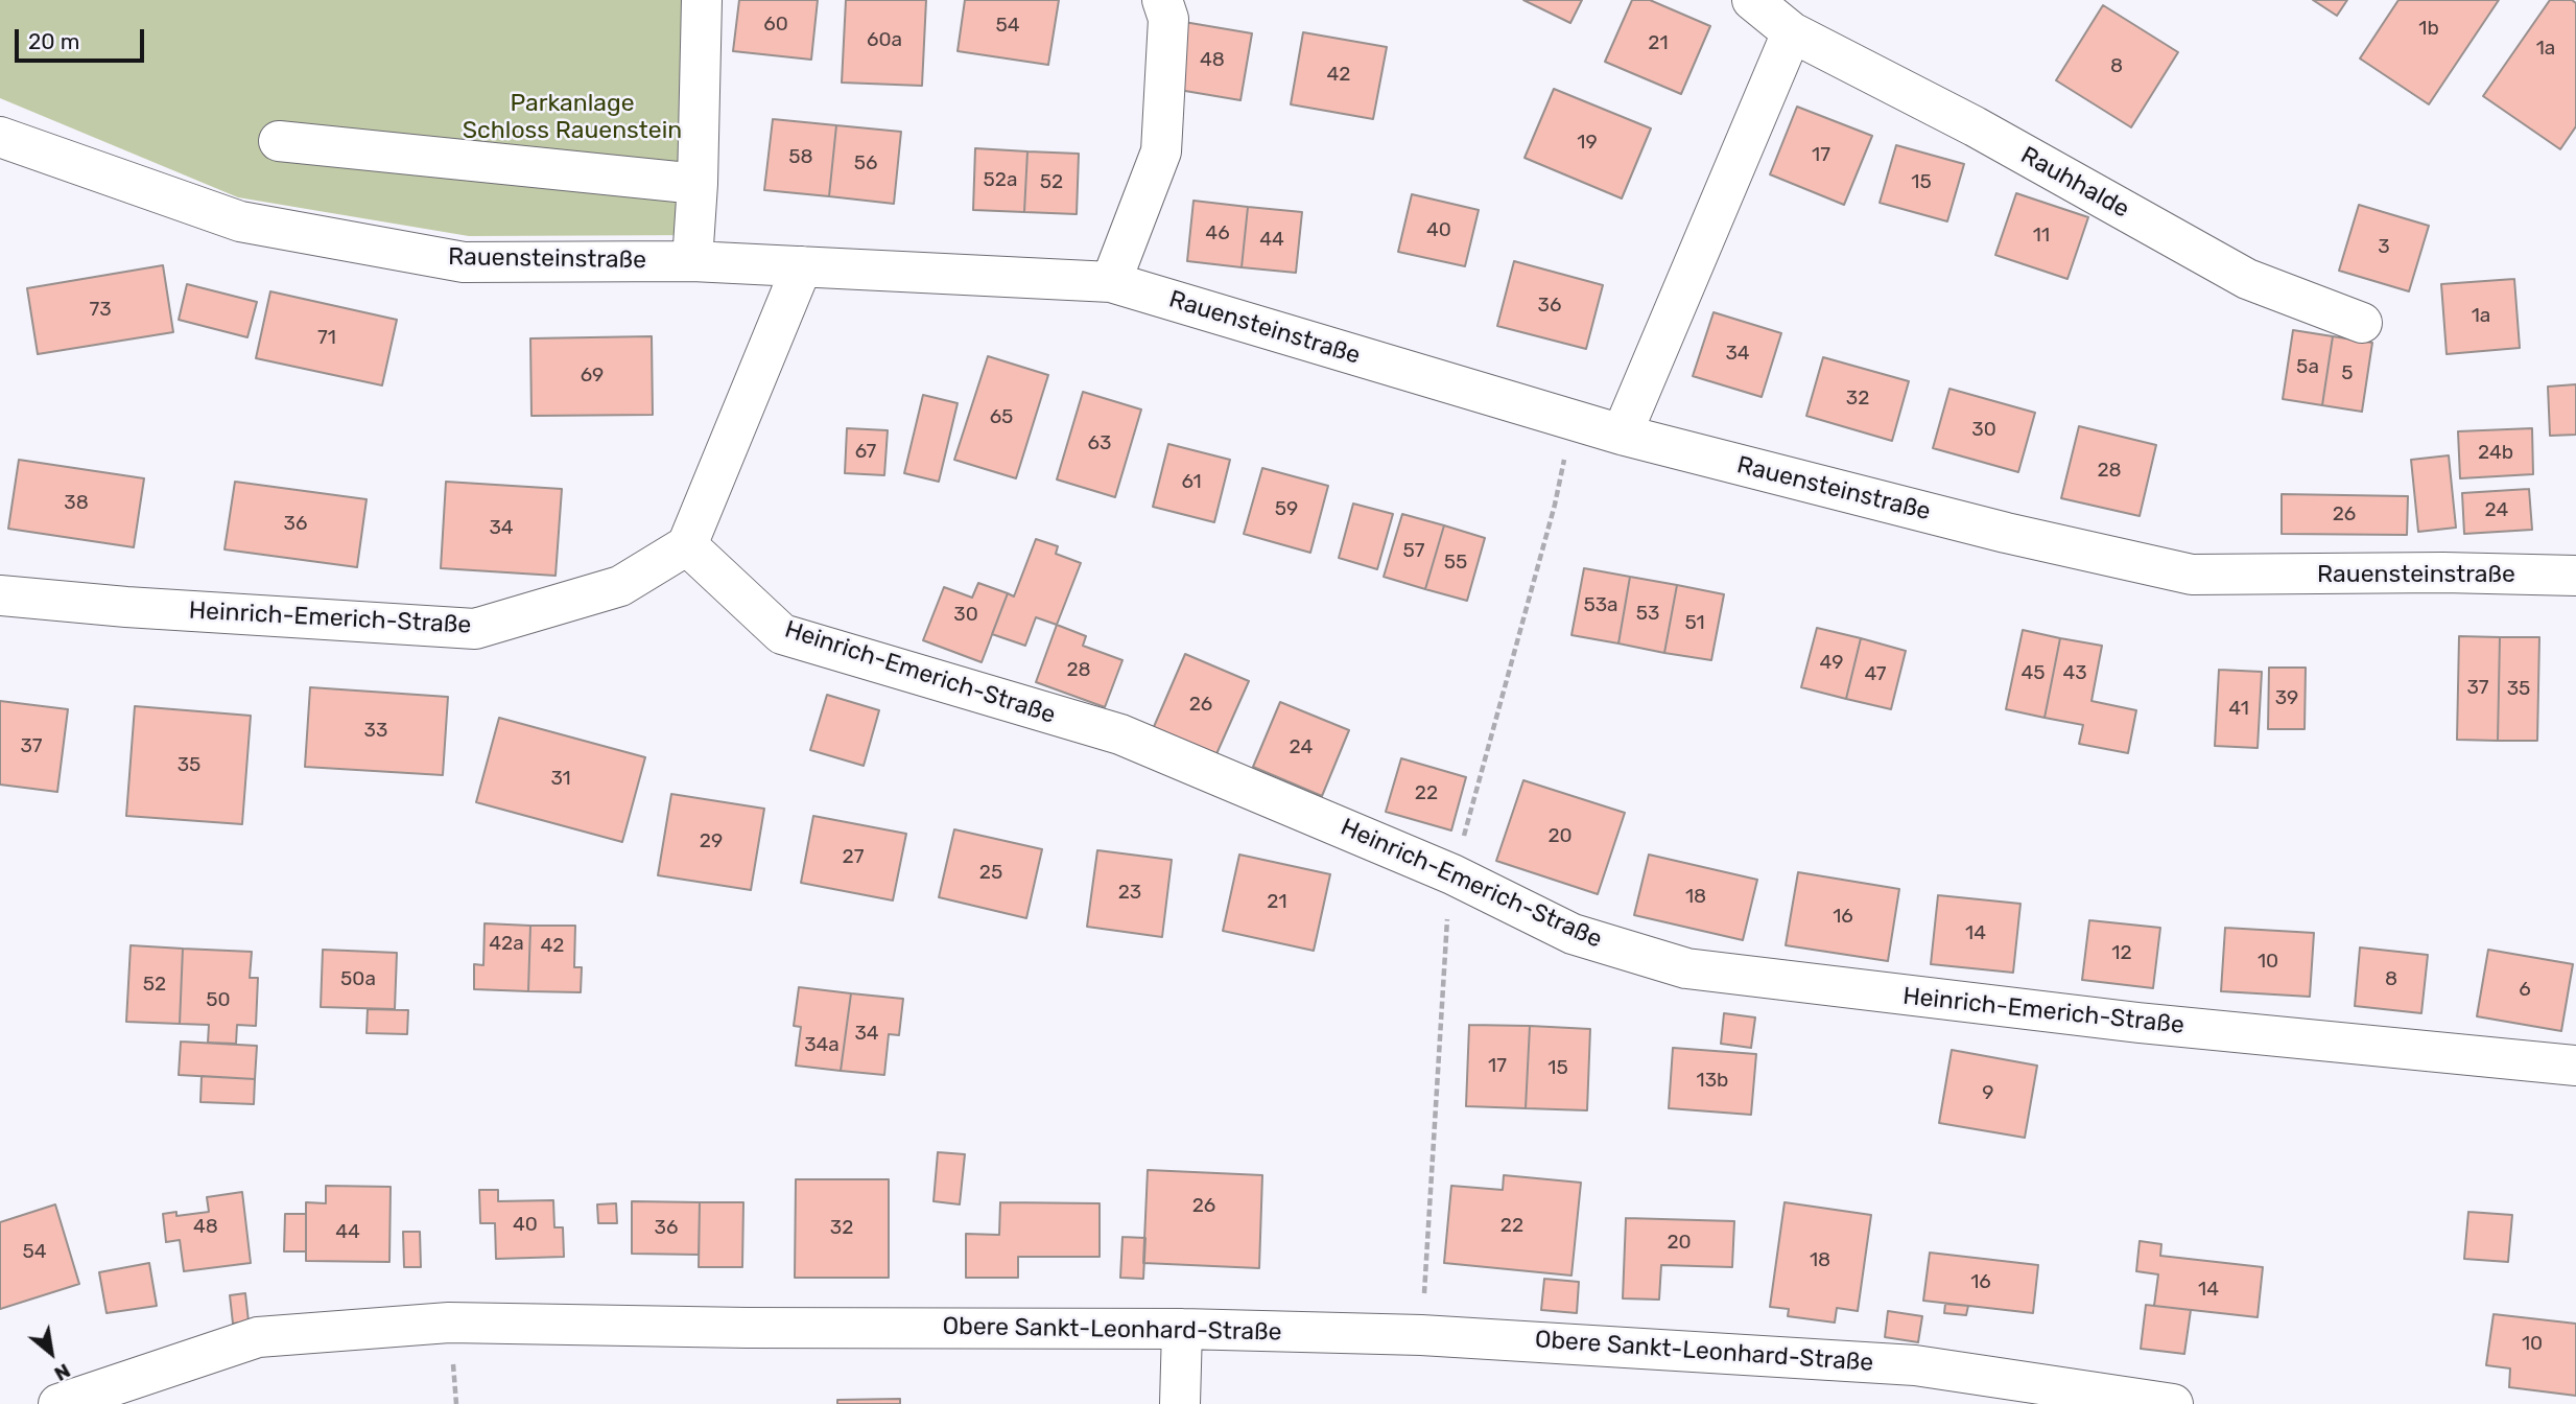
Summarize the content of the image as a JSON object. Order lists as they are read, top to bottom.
{
  "streets": {
    "street": [
      "Rauhhalde",
      "Rauensteinstraße",
      "Heinrich-Emerich-Straße",
      "Obere Sankt-Leonhard-Straße"
    ]
  },
  "parks": ["Parkanlage Schloss Rauenstein"],
  "house_numbers": [
    "60",
    "54",
    "1b",
    "60a",
    "21",
    "1a",
    "48",
    "8",
    "42",
    "19",
    "17",
    "58",
    "56",
    "52a",
    "52",
    "15",
    "40",
    "46",
    "11",
    "44",
    "3",
    "36",
    "73",
    "1a",
    "71",
    "34",
    "5a",
    "5",
    "69",
    "32",
    "65",
    "30",
    "63",
    "67",
    "24b",
    "28",
    "61",
    "38",
    "59",
    "24",
    "26",
    "36",
    "34",
    "57",
    "55",
    "53a",
    "53",
    "30",
    "51",
    "49",
    "28",
    "45",
    "43",
    "47",
    "37",
    "35",
    "39",
    "26",
    "41",
    "33",
    "37",
    "24",
    "35",
    "31",
    "22",
    "20",
    "29",
    "27",
    "25",
    "23",
    "18",
    "21",
    "16",
    "14",
    "42a",
    "42",
    "12",
    "10",
    "50a",
    "8",
    "52",
    "6",
    "50",
    "34",
    "34a",
    "17",
    "15",
    "13b",
    "9",
    "26",
    "40",
    "22",
    "48",
    "36",
    "32",
    "44",
    "20",
    "54",
    "18",
    "16",
    "14",
    "10"
  ],
  "scale_bar": "20 m",
  "north": "bottom right"
}
